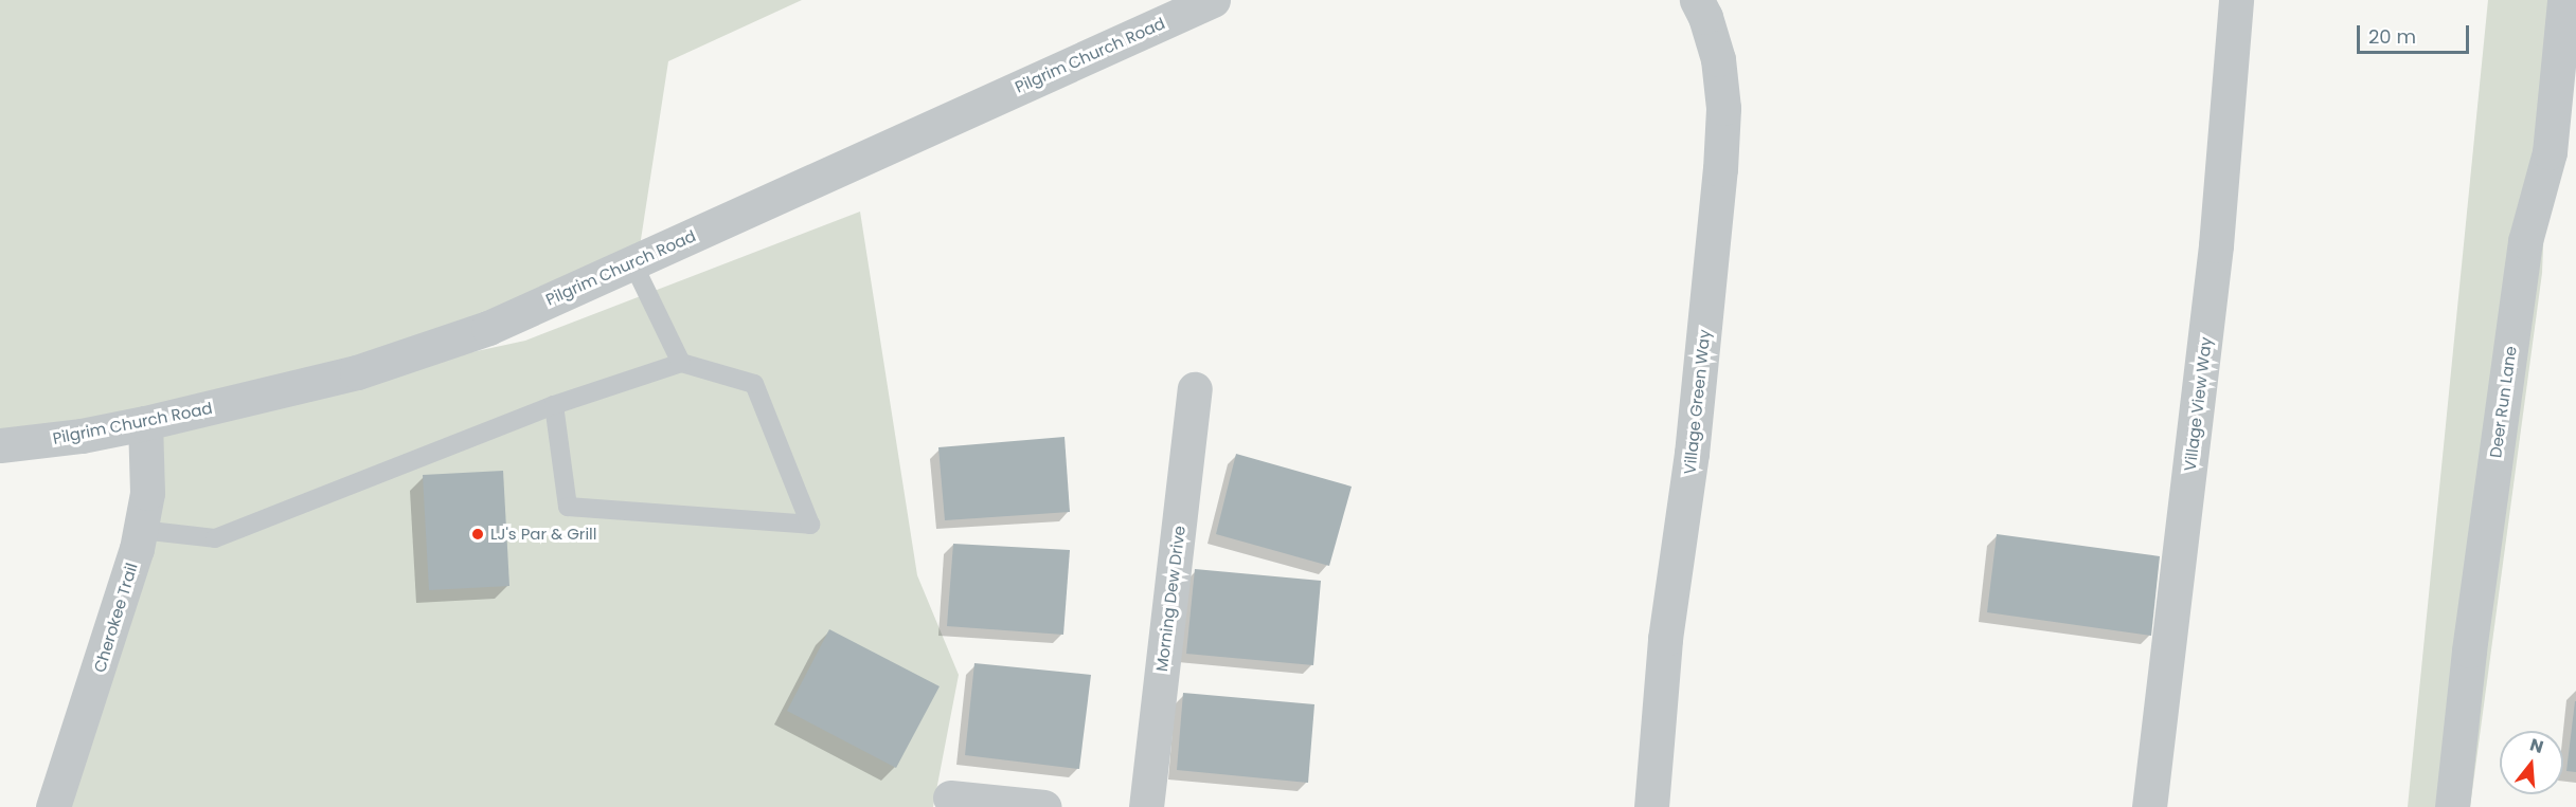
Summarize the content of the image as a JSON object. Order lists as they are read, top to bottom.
{
  "streets": {
    "street": [
      "Pilgrim Church Road",
      "Village Green Way",
      "Deer Run Lane",
      "Village View Way",
      "Morning Dew Drive",
      "Cherokee Trail"
    ]
  },
  "crossings": [
    ["Pilgrim Church Road", "Cherokee Trail"]
  ],
  "places": ["LJ's Par & Grill"],
  "scale_bar": "20 m",
  "north": "top"
}
